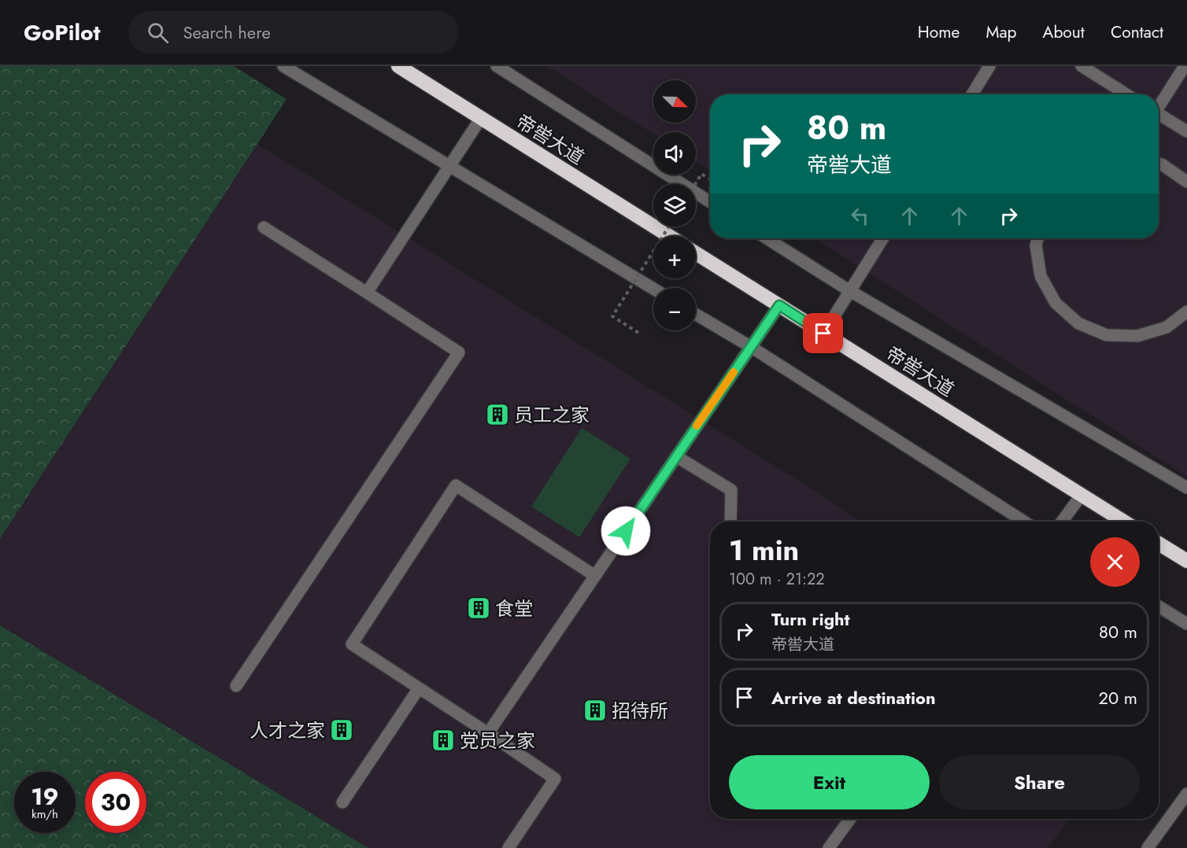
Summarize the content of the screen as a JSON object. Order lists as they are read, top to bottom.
{
  "streets": {
    "highway": ["帝喾大道"]
  },
  "places": {
    "building": [
      "员工之家",
      "食堂",
      "招待所",
      "人才之家",
      "党员之家"
    ]
  },
  "north": "bottom right",
  "page": {
    "header": "GoPilot",
    "search": "Search here",
    "nav": [
      "Home",
      "Map",
      "About",
      "Contact"
    ],
    "map_buttons": ["+", "−"],
    "turn": ["80 m", "帝喾大道"],
    "heading": ["1 min", "100 m · 21:22"],
    "list": [
      {
        "name": "Turn right",
        "note": "帝喾大道",
        "value": "80 m"
      },
      {
        "name": "Arrive at destination",
        "value": "20 m"
      }
    ],
    "buttons": ["Exit", "Share"],
    "speed": "19 km/h",
    "limit": "30"
  }
}
